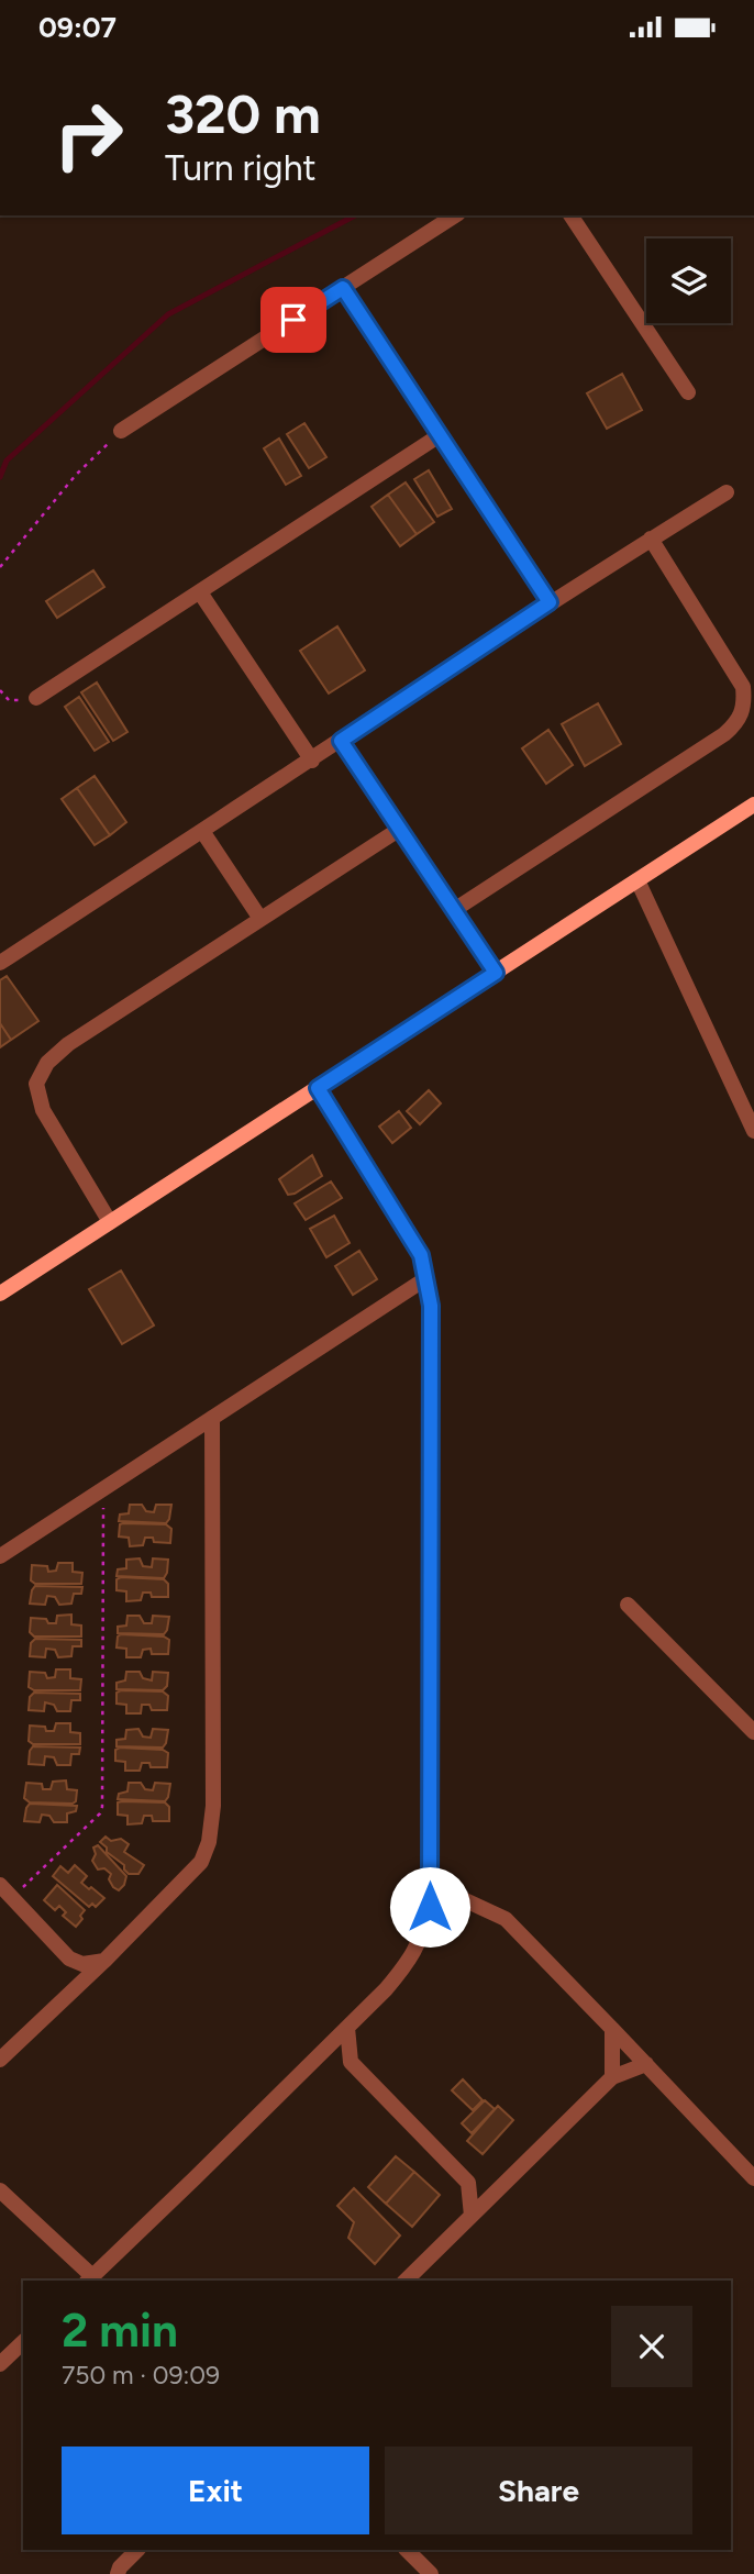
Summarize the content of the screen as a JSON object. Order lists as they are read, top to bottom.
{
  "page": {
    "status": "09:07",
    "turn": ["320 m", "Turn right"],
    "heading": ["2 min", "750 m · 09:09"],
    "buttons": ["Exit", "Share"]
  }
}
